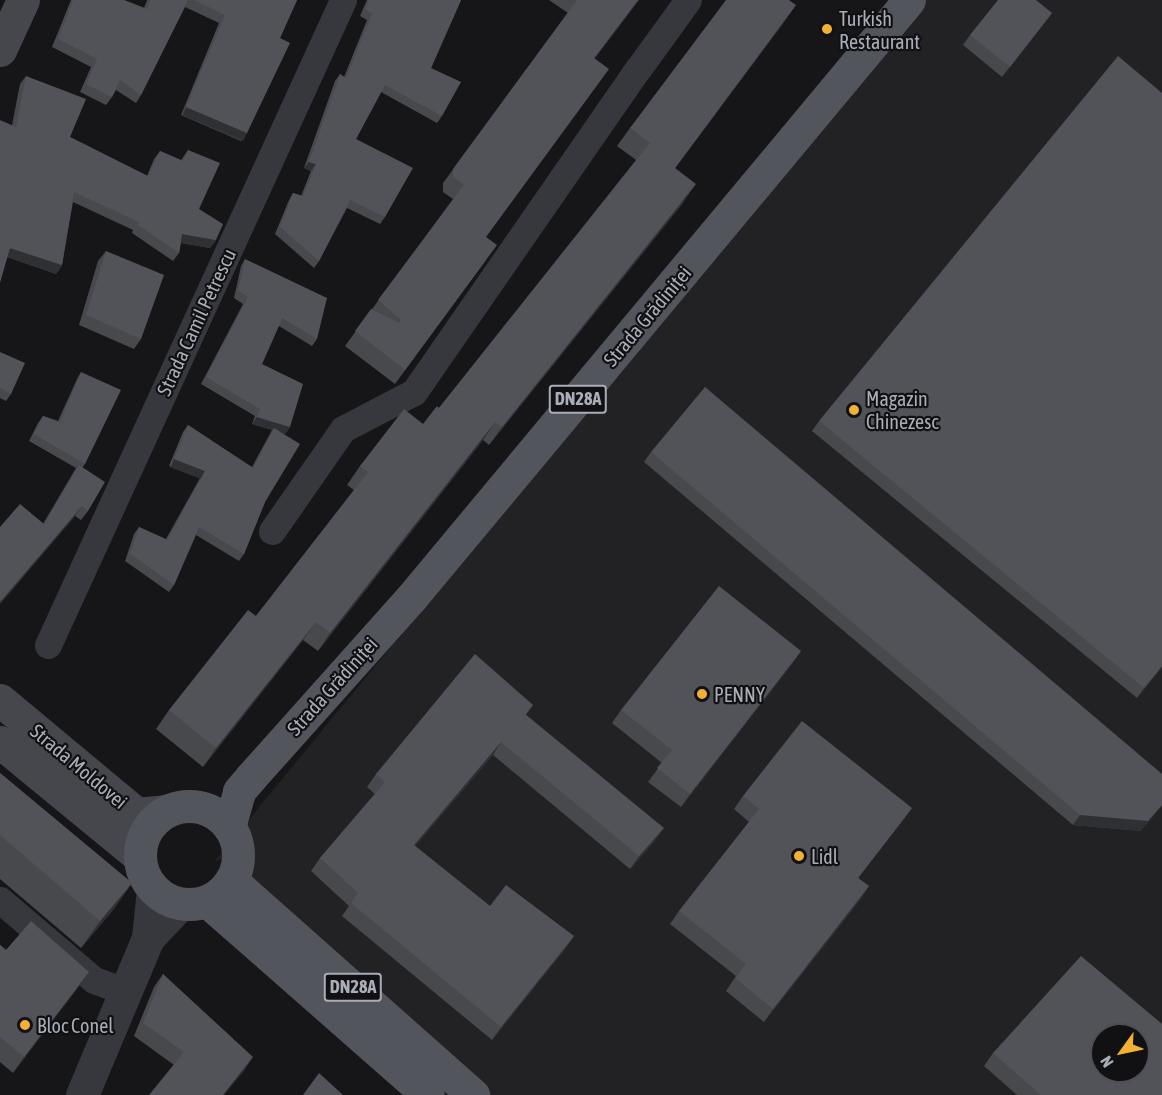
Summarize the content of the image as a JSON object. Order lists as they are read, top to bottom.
{
  "streets": {
    "main road": ["Strada Grădiniței", "DN28A", "Strada Moldovei"],
    "street": ["Strada Camil Petrescu"]
  },
  "crossings": [
    ["Strada Grădiniței", "DN28A"],
    ["Strada Grădiniței", "Strada Moldovei"],
    ["DN28A", "Strada Moldovei"]
  ],
  "places": [
    "Turkish Restaurant",
    "Magazin Chinezesc",
    "PENNY",
    "Lidl",
    "Bloc Conel"
  ],
  "north": "bottom left"
}
